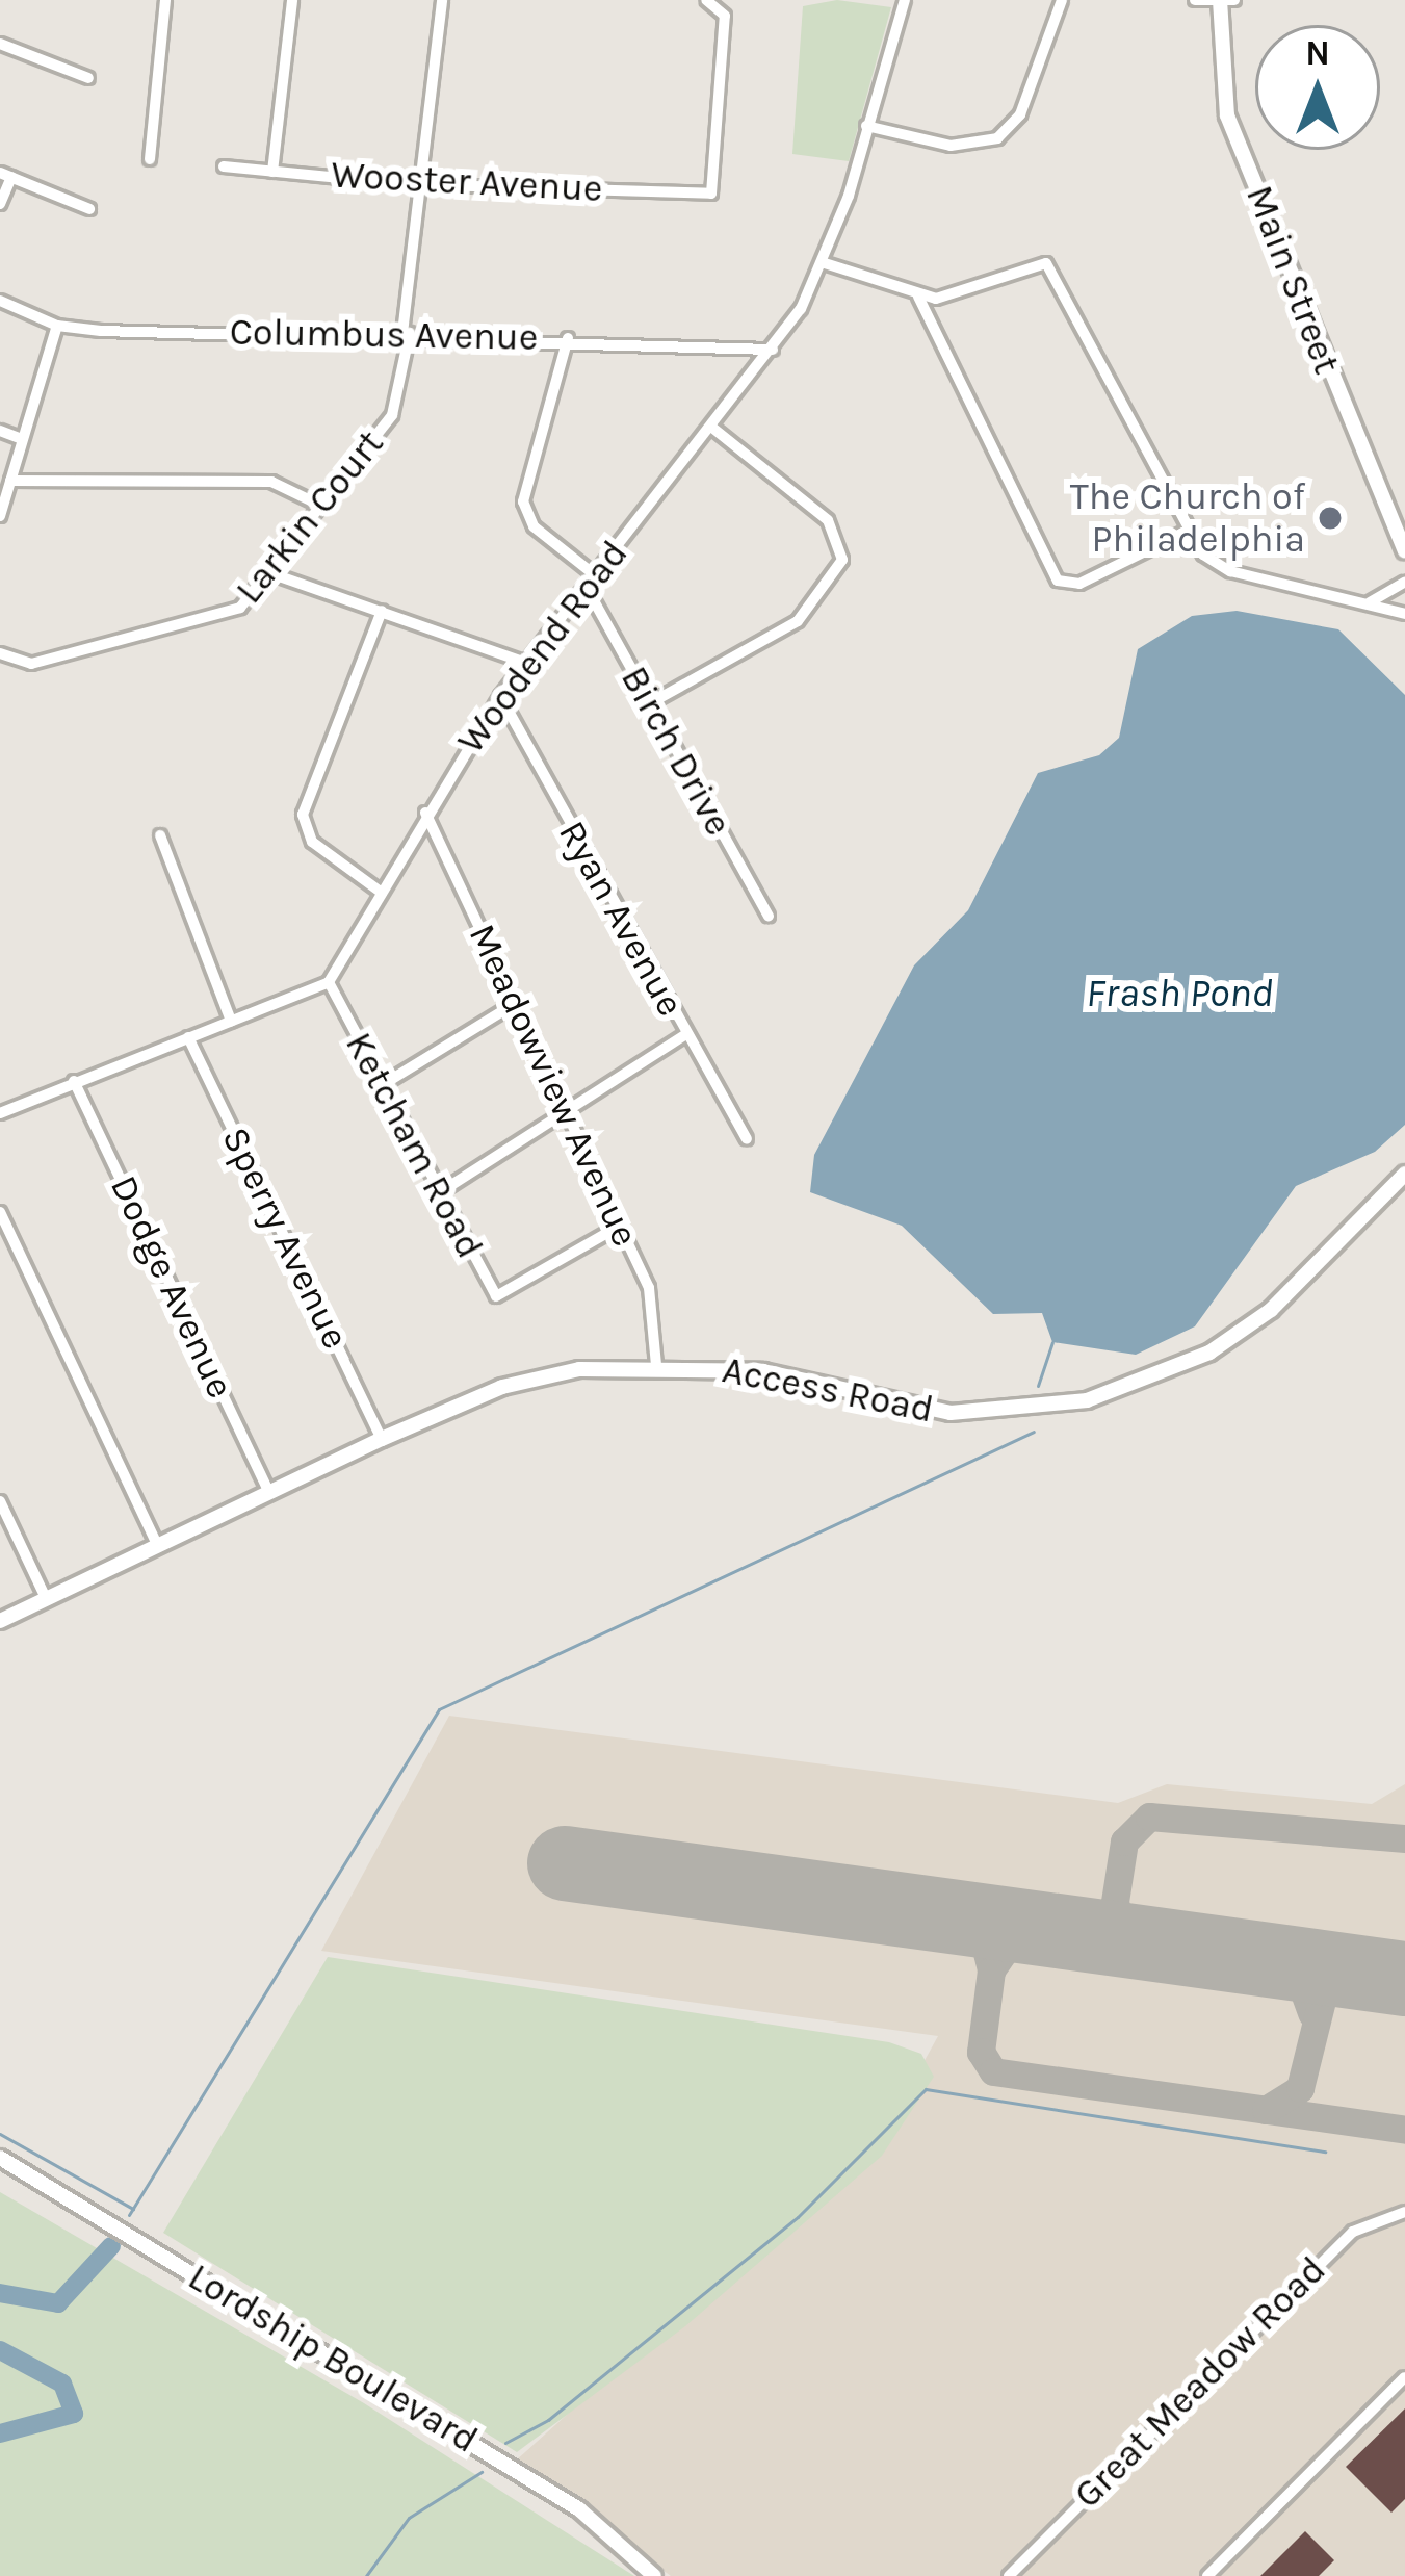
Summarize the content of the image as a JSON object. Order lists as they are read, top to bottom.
{
  "streets": {
    "main road": ["Main Street", "Access Road", "Lordship Boulevard"],
    "street": [
      "Wooster Avenue",
      "Columbus Avenue",
      "Larkin Court",
      "Woodend Road",
      "Birch Drive",
      "Ryan Avenue",
      "Meadowview Avenue",
      "Ketcham Road",
      "Sperry Avenue",
      "Dodge Avenue",
      "Great Meadow Road"
    ]
  },
  "crossings": [
    ["Wooster Avenue", "Larkin Court"],
    ["Columbus Avenue", "Larkin Court"],
    ["Columbus Avenue", "Woodend Road"],
    ["Woodend Road", "Birch Drive"],
    ["Woodend Road", "Ryan Avenue"],
    ["Woodend Road", "Meadowview Avenue"],
    ["Woodend Road", "Ketcham Road"],
    ["Meadowview Avenue", "Ketcham Road"],
    ["Meadowview Avenue", "Access Road"],
    ["Sperry Avenue", "Access Road"],
    ["Dodge Avenue", "Access Road"]
  ],
  "water": ["Frash Pond"],
  "places": ["The Church of Philadelphia"],
  "north": "top"
}
